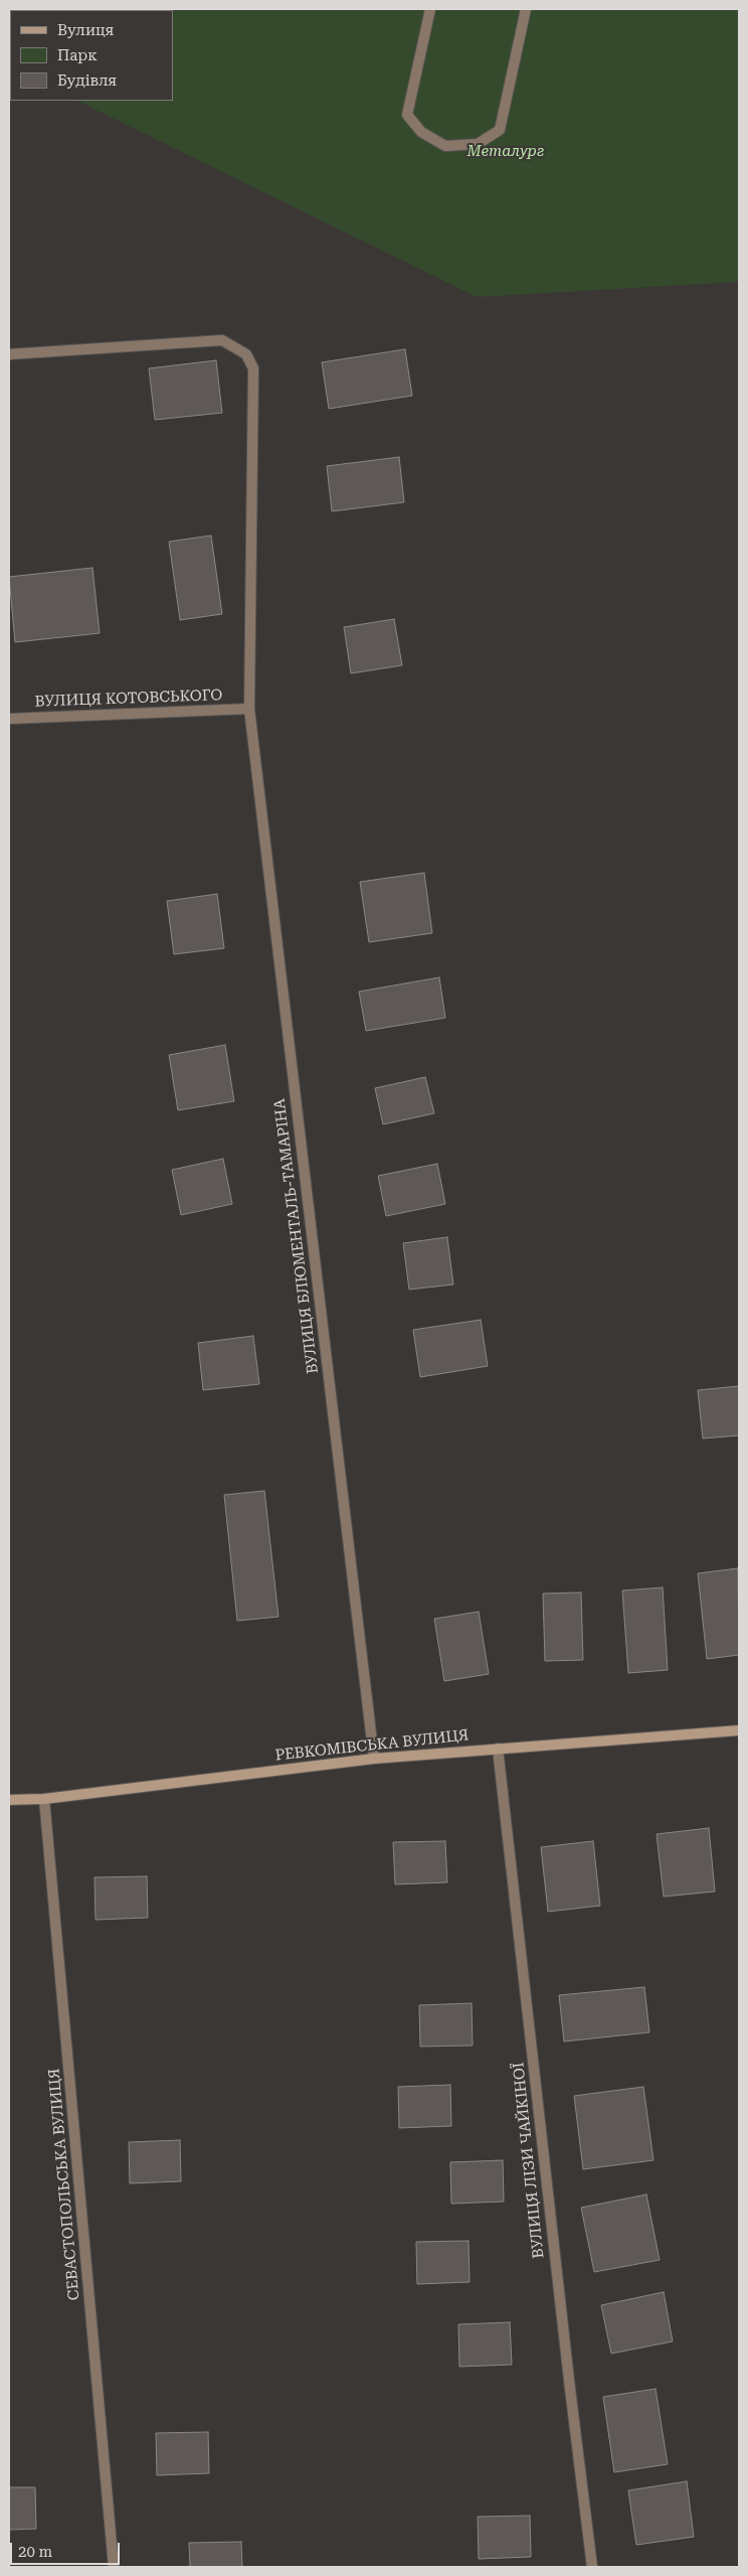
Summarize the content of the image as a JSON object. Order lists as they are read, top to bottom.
{
  "streets": {
    "street": [
      "ВУЛИЦЯ КОТОВСЬКОГО",
      "ВУЛИЦЯ БЛЮМЕНТАЛЬ-ТАМАРІНА",
      "РЕВКОМІВСЬКА ВУЛИЦЯ",
      "ВУЛИЦЯ ЛІЗИ ЧАЙКІНОЇ",
      "СЕВАСТОПОЛЬСЬКА ВУЛИЦЯ"
    ]
  },
  "crossings": [
    ["ВУЛИЦЯ КОТОВСЬКОГО", "ВУЛИЦЯ БЛЮМЕНТАЛЬ-ТАМАРІНА"],
    ["ВУЛИЦЯ БЛЮМЕНТАЛЬ-ТАМАРІНА", "РЕВКОМІВСЬКА ВУЛИЦЯ"],
    ["РЕВКОМІВСЬКА ВУЛИЦЯ", "ВУЛИЦЯ ЛІЗИ ЧАЙКІНОЇ"],
    ["РЕВКОМІВСЬКА ВУЛИЦЯ", "СЕВАСТОПОЛЬСЬКА ВУЛИЦЯ"]
  ],
  "parks": ["Металург"],
  "legend": ["Вулиця", "Парк", "Будівля"],
  "scale_bar": "20 m"
}
